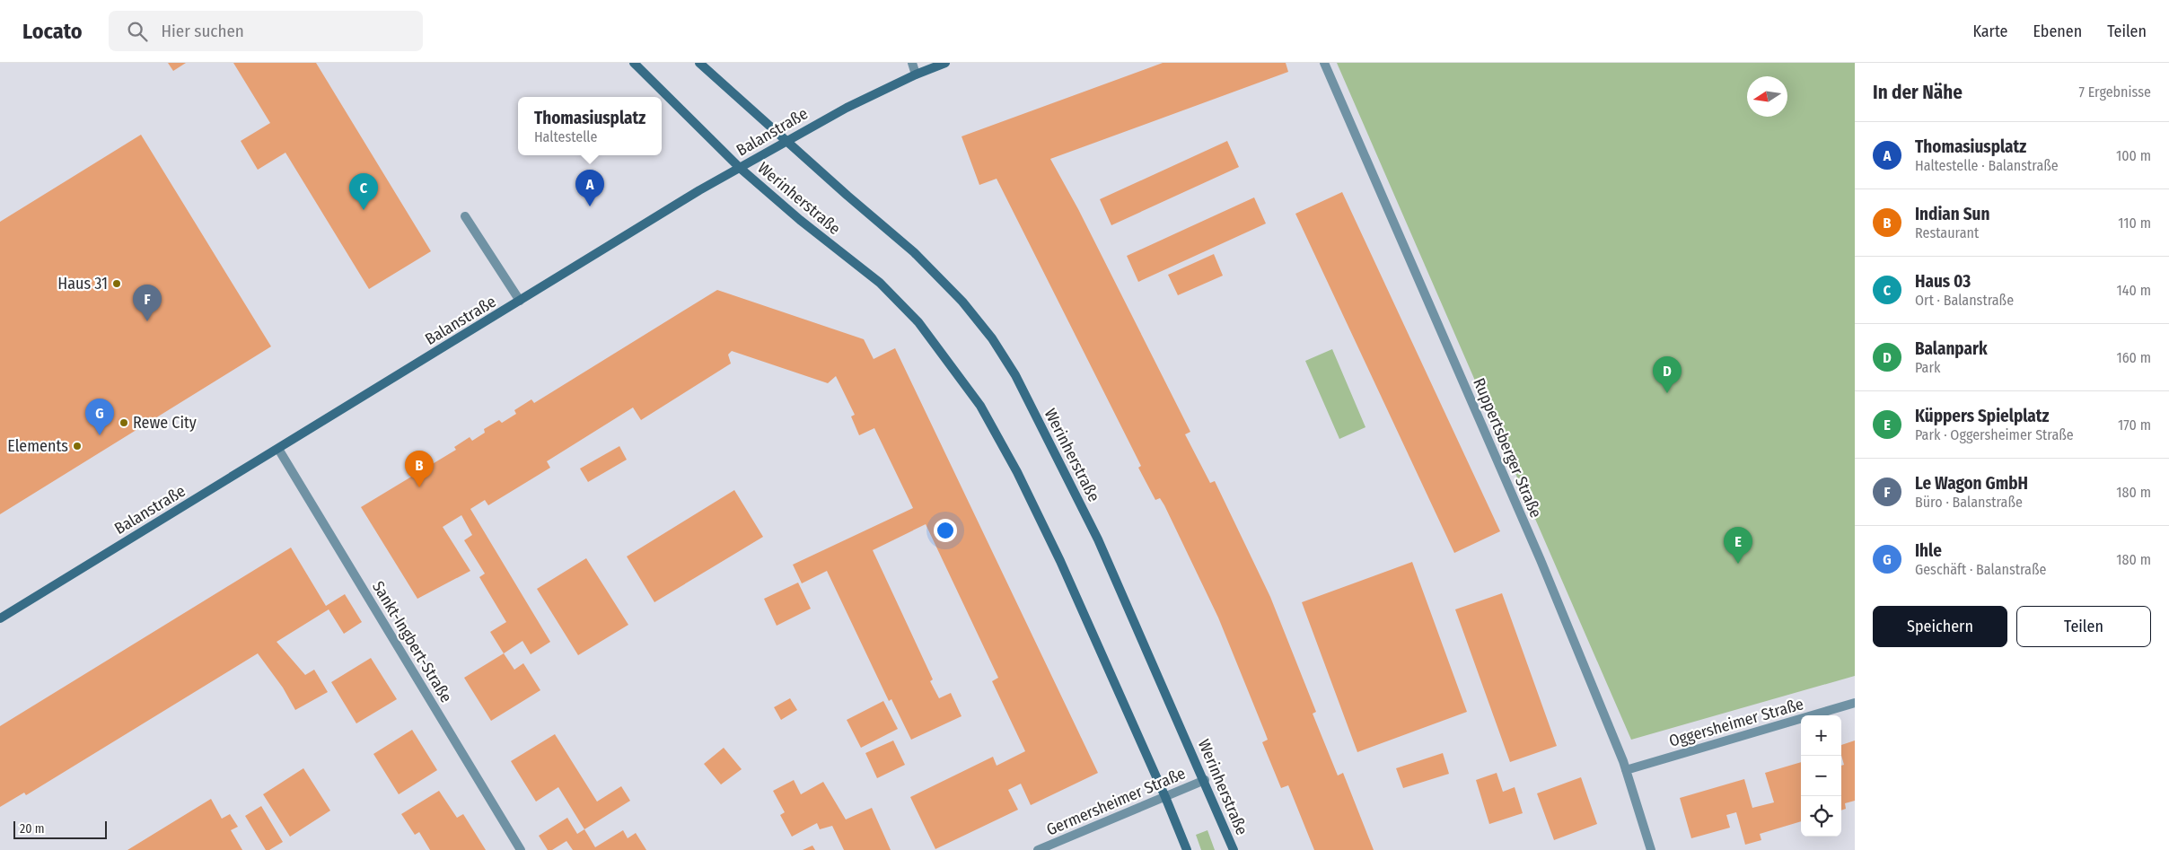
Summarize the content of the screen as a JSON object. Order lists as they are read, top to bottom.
{
  "streets": {
    "main road": ["Balanstraße", "Werinherstraße"],
    "street": [
      "Ruppertsberger Straße",
      "Sankt-Ingbert-Straße",
      "Oggersheimer Straße",
      "Germersheimer Straße"
    ]
  },
  "crossings": [
    ["Balanstraße", "Werinherstraße"],
    ["Balanstraße", "Sankt-Ingbert-Straße"],
    ["Werinherstraße", "Germersheimer Straße"],
    ["Ruppertsberger Straße", "Oggersheimer Straße"]
  ],
  "places": ["Haus 31", "Rewe City", "Elements"],
  "scale_bar": "20 m",
  "north": "left",
  "page": {
    "header": "Locato",
    "search": "Hier suchen",
    "nav": ["Karte", "Ebenen", "Teilen"],
    "heading": ["In der Nähe", "7 Ergebnisse"],
    "popup": ["Thomasiusplatz", "Haltestelle"],
    "list": [
      {
        "mark": "A",
        "name": "Thomasiusplatz",
        "note": "Haltestelle · Balanstraße",
        "value": "100 m"
      },
      {
        "mark": "B",
        "name": "Indian Sun",
        "note": "Restaurant",
        "value": "110 m"
      },
      {
        "mark": "C",
        "name": "Haus 03",
        "note": "Ort · Balanstraße",
        "value": "140 m"
      },
      {
        "mark": "D",
        "name": "Balanpark",
        "note": "Park",
        "value": "160 m"
      },
      {
        "mark": "E",
        "name": "Küppers Spielplatz",
        "note": "Park · Oggersheimer Straße",
        "value": "170 m"
      },
      {
        "mark": "F",
        "name": "Le Wagon GmbH",
        "note": "Büro · Balanstraße",
        "value": "180 m"
      },
      {
        "mark": "G",
        "name": "Ihle",
        "note": "Geschäft · Balanstraße",
        "value": "180 m"
      }
    ],
    "pins": [
      "A",
      "C",
      "F",
      "D",
      "G",
      "B",
      "E"
    ],
    "buttons": ["Speichern", "Teilen"],
    "map_buttons": ["+", "−"],
    "scale": "20 m"
  }
}
